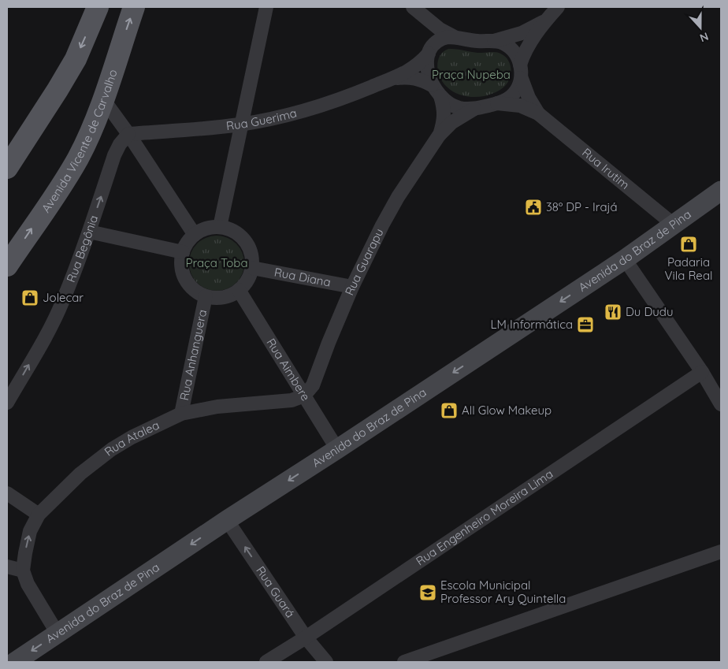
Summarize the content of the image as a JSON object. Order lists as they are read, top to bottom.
{
  "streets": {
    "main road": ["Avenida Vicente de Carvalho", "Avenida do Braz de Pina"],
    "street": [
      "Rua Guerima",
      "Rua Irutim",
      "Rua Begônia",
      "Rua Guarapu",
      "Rua Diana",
      "Rua Anhanguera",
      "Rua Aimbere",
      "Rua Atalea",
      "Rua Engenheiro Moreira Lima",
      "Rua Guará"
    ]
  },
  "crossings": [
    ["Rua Guerima", "Rua Irutim"],
    ["Rua Guerima", "Rua Begônia"],
    ["Rua Guerima", "Rua Guarapu"],
    ["Rua Irutim", "Avenida do Braz de Pina"],
    ["Rua Irutim", "Rua Guarapu"],
    ["Avenida do Braz de Pina", "Rua Aimbere"],
    ["Avenida do Braz de Pina", "Rua Guará"],
    ["Rua Guarapu", "Rua Diana"],
    ["Rua Guarapu", "Rua Aimbere"],
    ["Rua Guarapu", "Rua Atalea"],
    ["Rua Diana", "Rua Anhanguera"],
    ["Rua Diana", "Rua Aimbere"],
    ["Rua Anhanguera", "Rua Aimbere"],
    ["Rua Anhanguera", "Rua Atalea"],
    ["Rua Aimbere", "Rua Atalea"],
    ["Rua Engenheiro Moreira Lima", "Rua Guará"]
  ],
  "one_way": ["Rua Begônia", "Avenida do Braz de Pina", "Rua Guará"],
  "parks": ["Praça Nupeba", "Praça Toba"],
  "places": {
    "public building": ["38º DP - Irajá"],
    "shop": ["Padaria Vila Real", "Jolecar", "All Glow Makeup"],
    "restaurant": ["Du Dudu"],
    "office": ["LM Informática"],
    "school or university": ["Escola Municipal Professor Ary Quintella"]
  },
  "north": "bottom"
}
